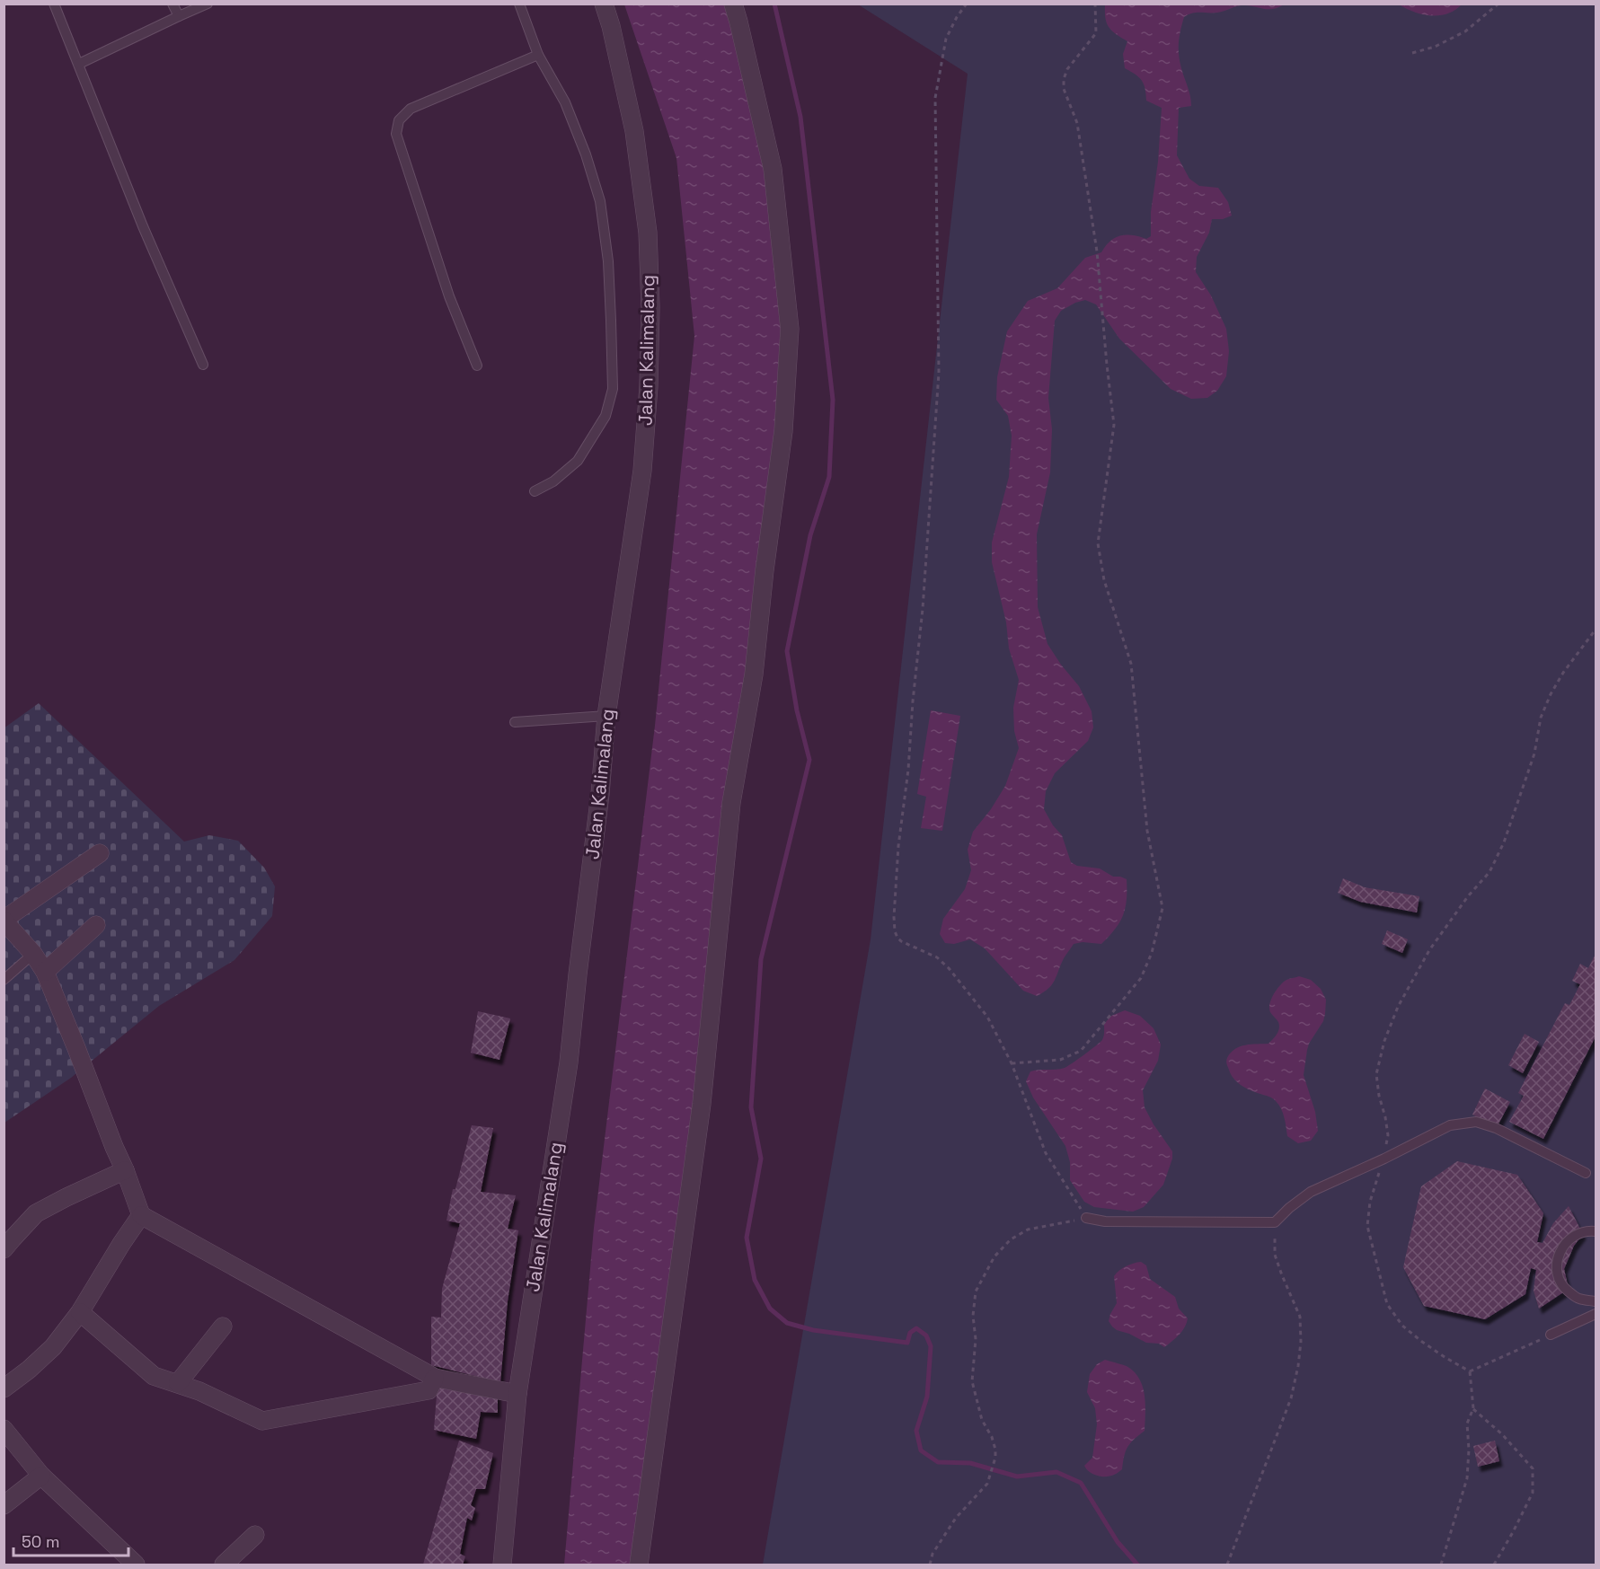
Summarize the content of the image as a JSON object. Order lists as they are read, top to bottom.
{
  "streets": {
    "street": ["Jalan Kalimalang"]
  },
  "scale_bar": "50 m"
}
